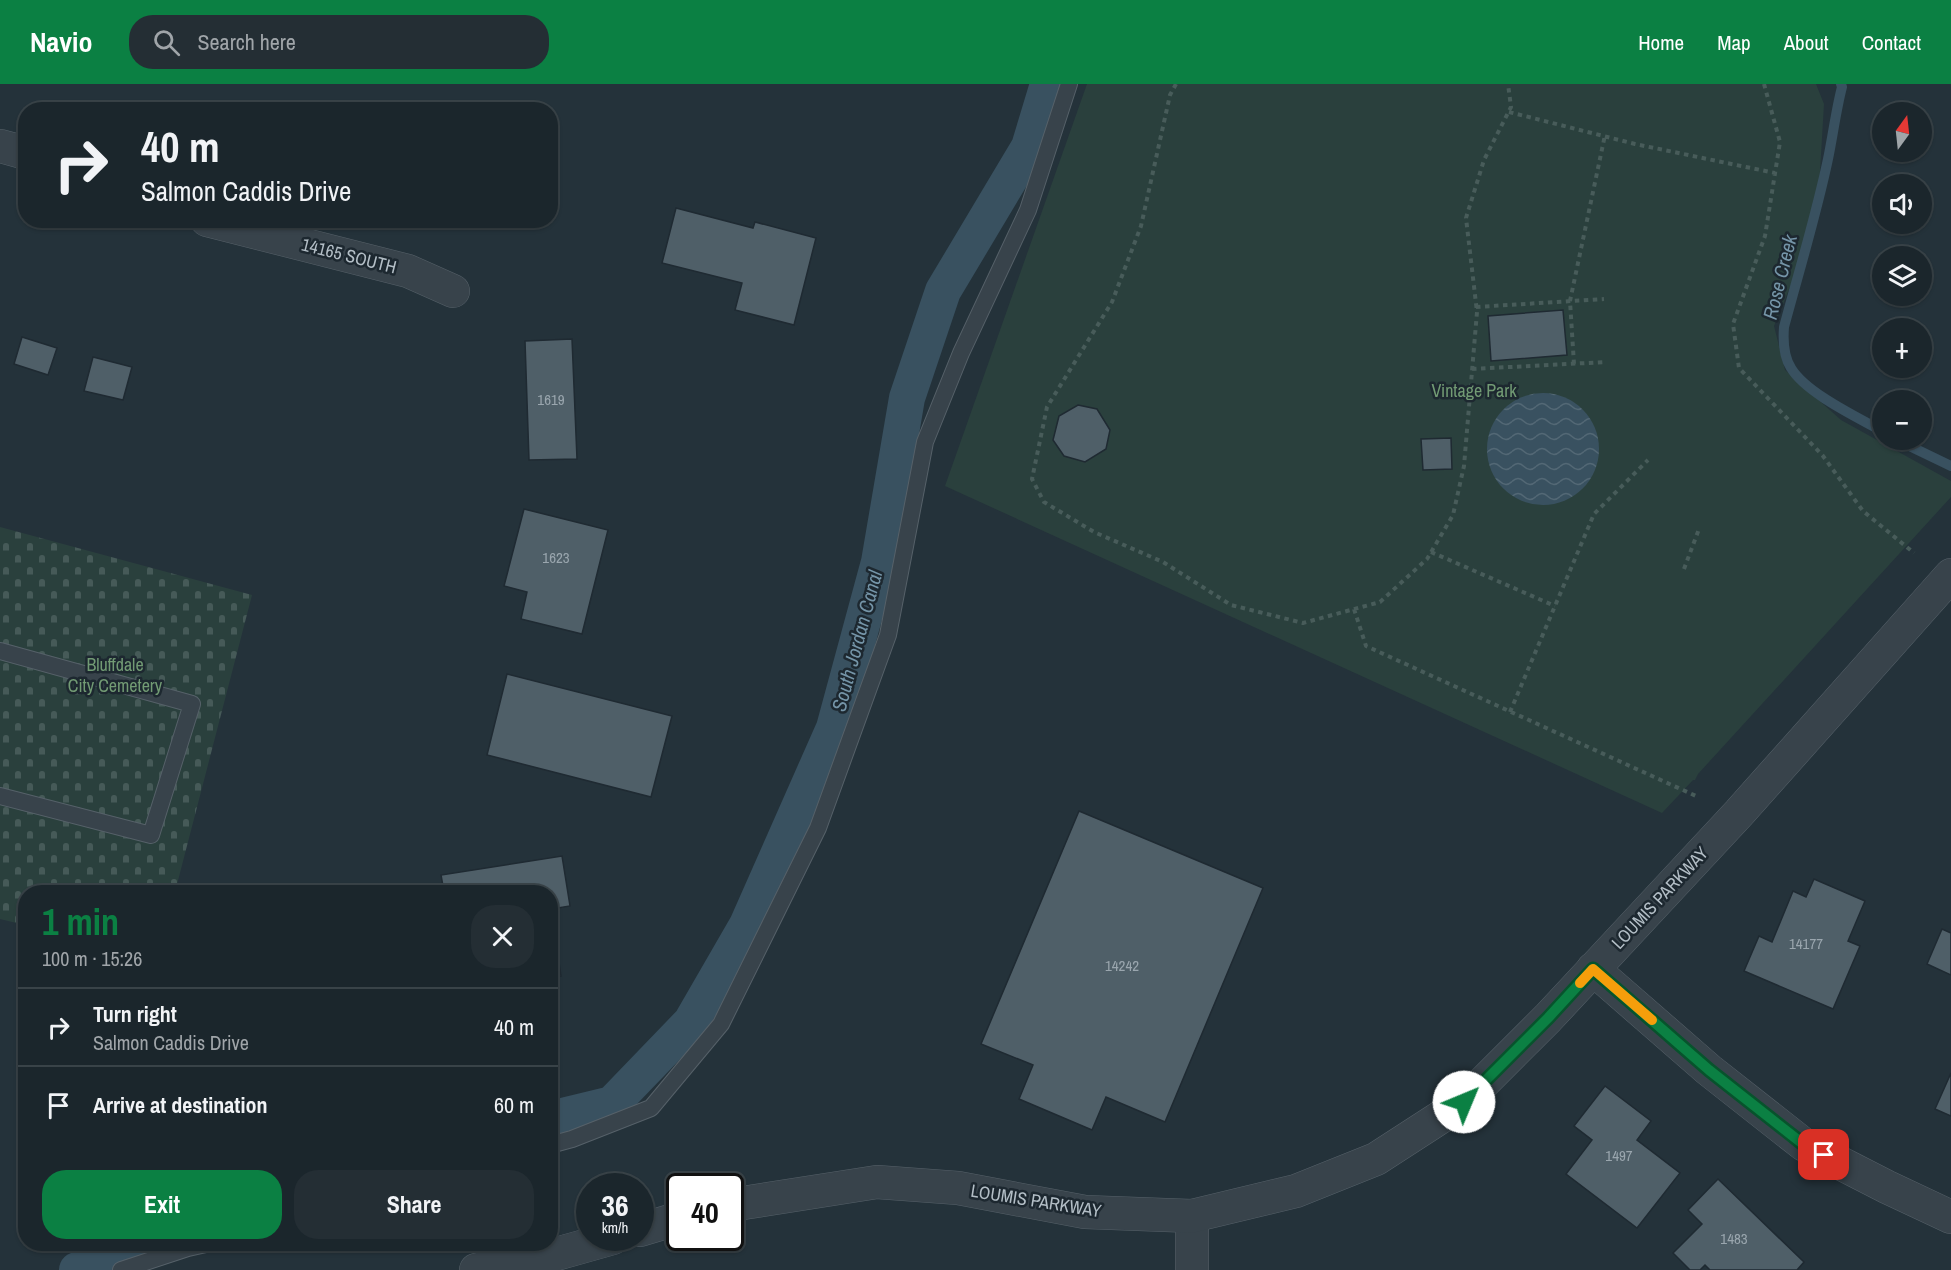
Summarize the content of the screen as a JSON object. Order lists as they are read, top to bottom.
{
  "streets": {
    "street": ["14165 SOUTH", "LOUMIS PARKWAY"]
  },
  "water": ["Rose Creek", "South Jordan Canal"],
  "parks": ["Vintage Park", "Bluffdale City Cemetery"],
  "house_numbers": [
    "1619",
    "1623",
    "14177",
    "14242",
    "1497",
    "1483"
  ],
  "north": "top",
  "page": {
    "header": "Navio",
    "search": "Search here",
    "nav": [
      "Home",
      "Map",
      "About",
      "Contact"
    ],
    "map_buttons": ["+", "−"],
    "turn": ["40 m", "Salmon Caddis Drive"],
    "heading": ["1 min", "100 m · 15:26"],
    "list": [
      {
        "name": "Turn right",
        "note": "Salmon Caddis Drive",
        "value": "40 m"
      },
      {
        "name": "Arrive at destination",
        "value": "60 m"
      }
    ],
    "buttons": ["Exit", "Share"],
    "speed": "36 km/h",
    "limit": "40"
  }
}
